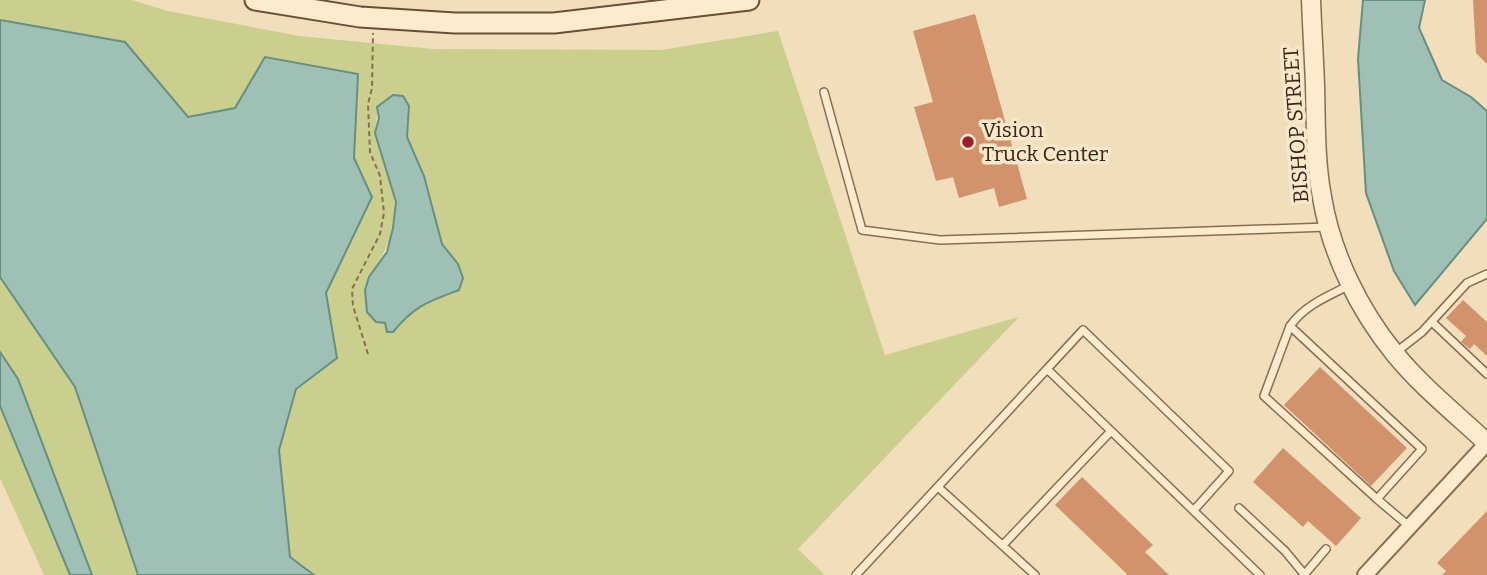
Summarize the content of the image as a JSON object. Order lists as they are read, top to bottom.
{
  "streets": {
    "street": ["BISHOP STREET"]
  },
  "places": ["Vision Truck Center"]
}
